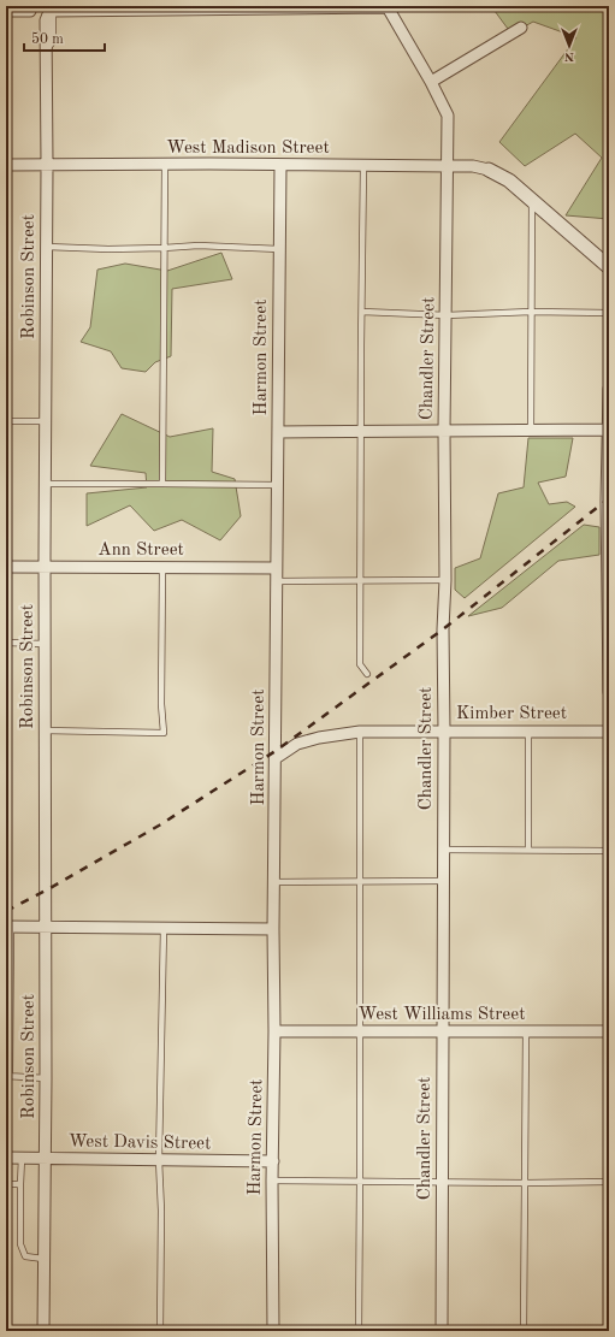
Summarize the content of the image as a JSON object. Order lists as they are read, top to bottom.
{
  "streets": {
    "street": [
      "West Madison Street",
      "Robinson Street",
      "Harmon Street",
      "Chandler Street",
      "Ann Street",
      "Kimber Street",
      "West Williams Street",
      "West Davis Street"
    ]
  },
  "crossings": [
    ["West Madison Street", "Robinson Street"],
    ["West Madison Street", "Harmon Street"],
    ["West Madison Street", "Chandler Street"],
    ["Robinson Street", "Chandler Street"],
    ["Robinson Street", "Ann Street"],
    ["Robinson Street", "West Davis Street"],
    ["Harmon Street", "Ann Street"],
    ["Harmon Street", "Kimber Street"],
    ["Harmon Street", "West Williams Street"],
    ["Harmon Street", "West Davis Street"],
    ["Chandler Street", "Kimber Street"],
    ["Chandler Street", "West Williams Street"]
  ],
  "scale_bar": "50 m",
  "north": "bottom"
}
